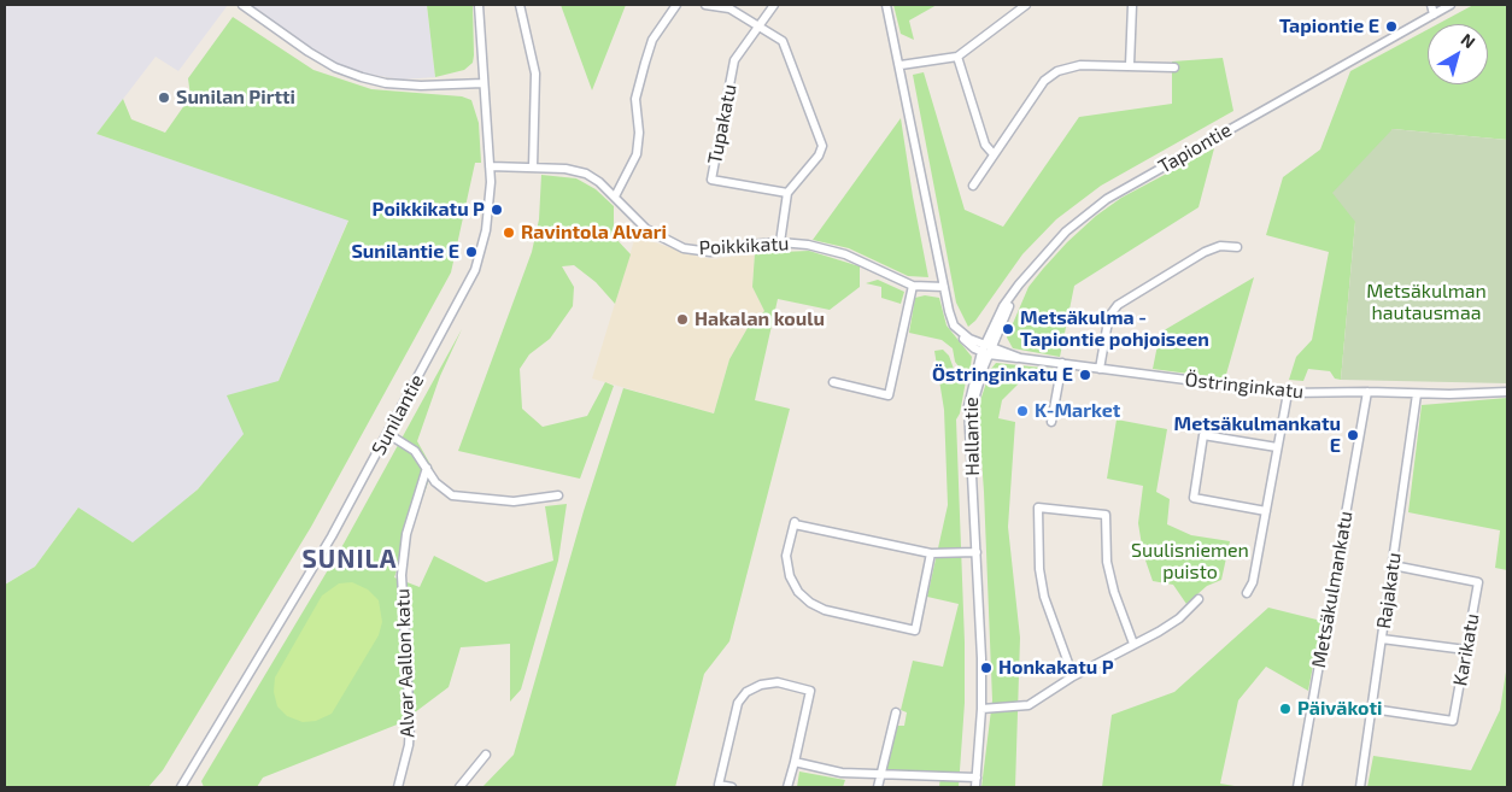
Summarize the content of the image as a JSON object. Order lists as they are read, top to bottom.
{
  "streets": {
    "street": [
      "Tupakatu",
      "Tapiontie",
      "Poikkikatu",
      "Östringinkatu",
      "Sunilantie",
      "Hallantie",
      "Metsäkulmankatu",
      "Rajakatu",
      "Karikatu",
      "Alvar Aallon katu"
    ]
  },
  "crossings": [
    ["Tapiontie", "Östringinkatu"],
    ["Tapiontie", "Hallantie"],
    ["Poikkikatu", "Sunilantie"],
    ["Östringinkatu", "Hallantie"],
    ["Östringinkatu", "Metsäkulmankatu"],
    ["Östringinkatu", "Rajakatu"],
    ["Rajakatu", "Karikatu"]
  ],
  "districts": ["SUNILA"],
  "parks": ["Metsäkulman hautausmaa", "Suulisniemen puisto"],
  "places": [
    "Tapiontie E",
    "Sunilan Pirtti",
    "Poikkikatu P",
    "Ravintola Alvari",
    "Sunilantie E",
    "Hakalan koulu",
    "Metsäkulma - Tapiontie pohjoiseen",
    "Östringinkatu E",
    "K-Market",
    "Metsäkulmankatu E",
    "Honkakatu P",
    "Päiväkoti"
  ],
  "north": "top right"
}
